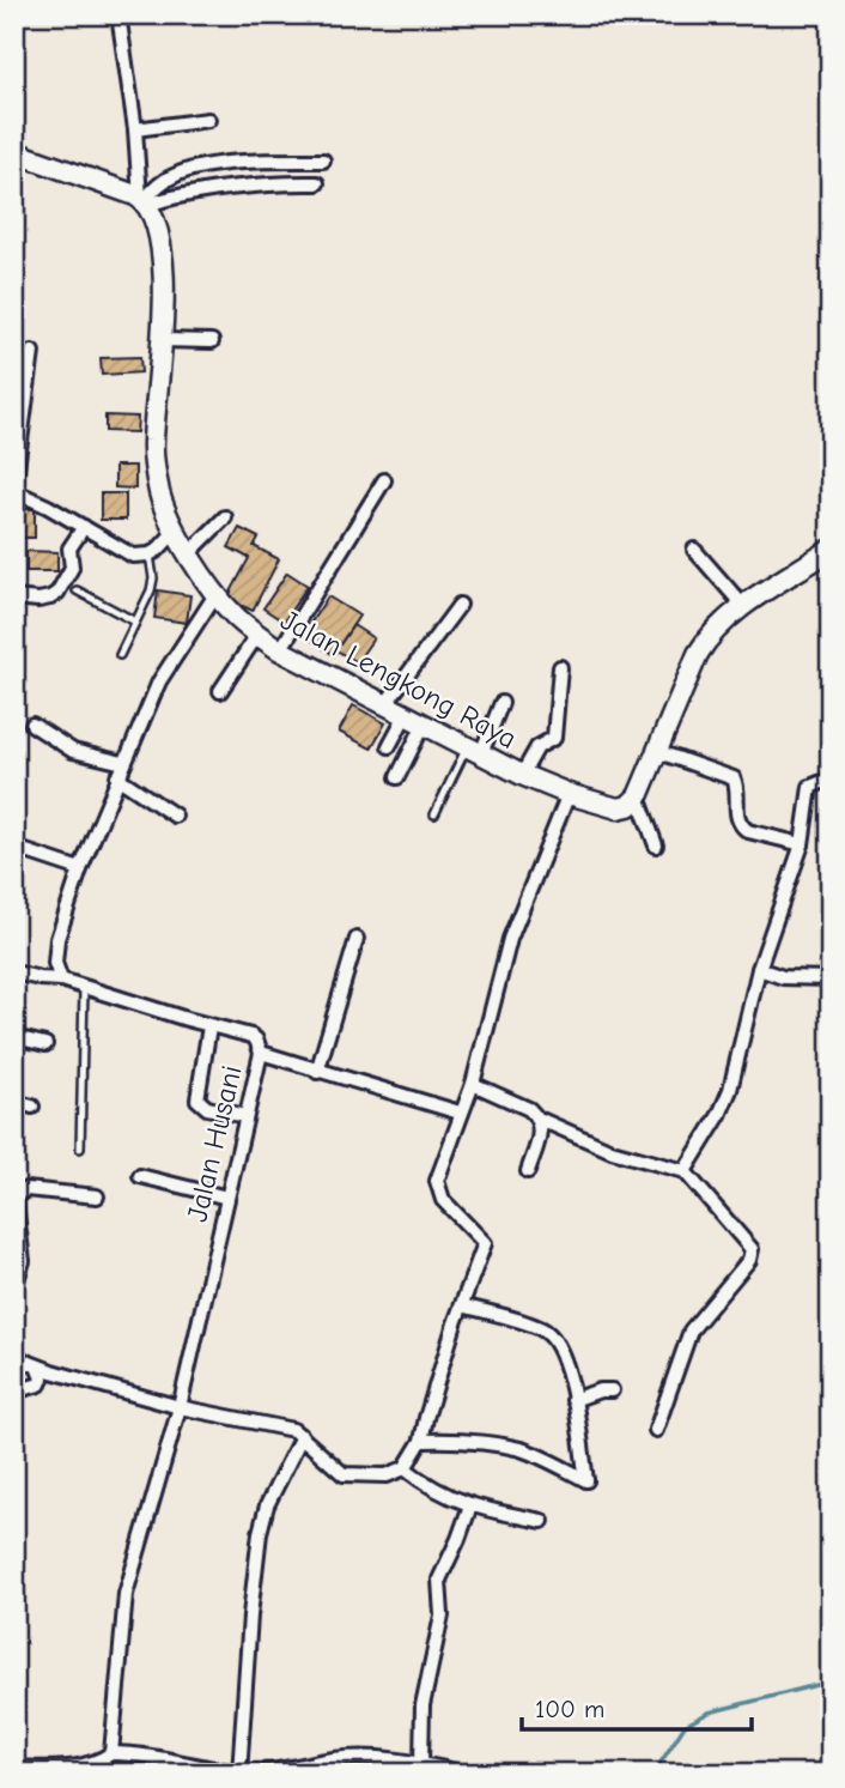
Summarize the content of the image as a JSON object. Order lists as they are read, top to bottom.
{
  "streets": {
    "street": ["Jalan Lengkong Raya", "Jalan Husani"]
  },
  "scale_bar": "100 m"
}
